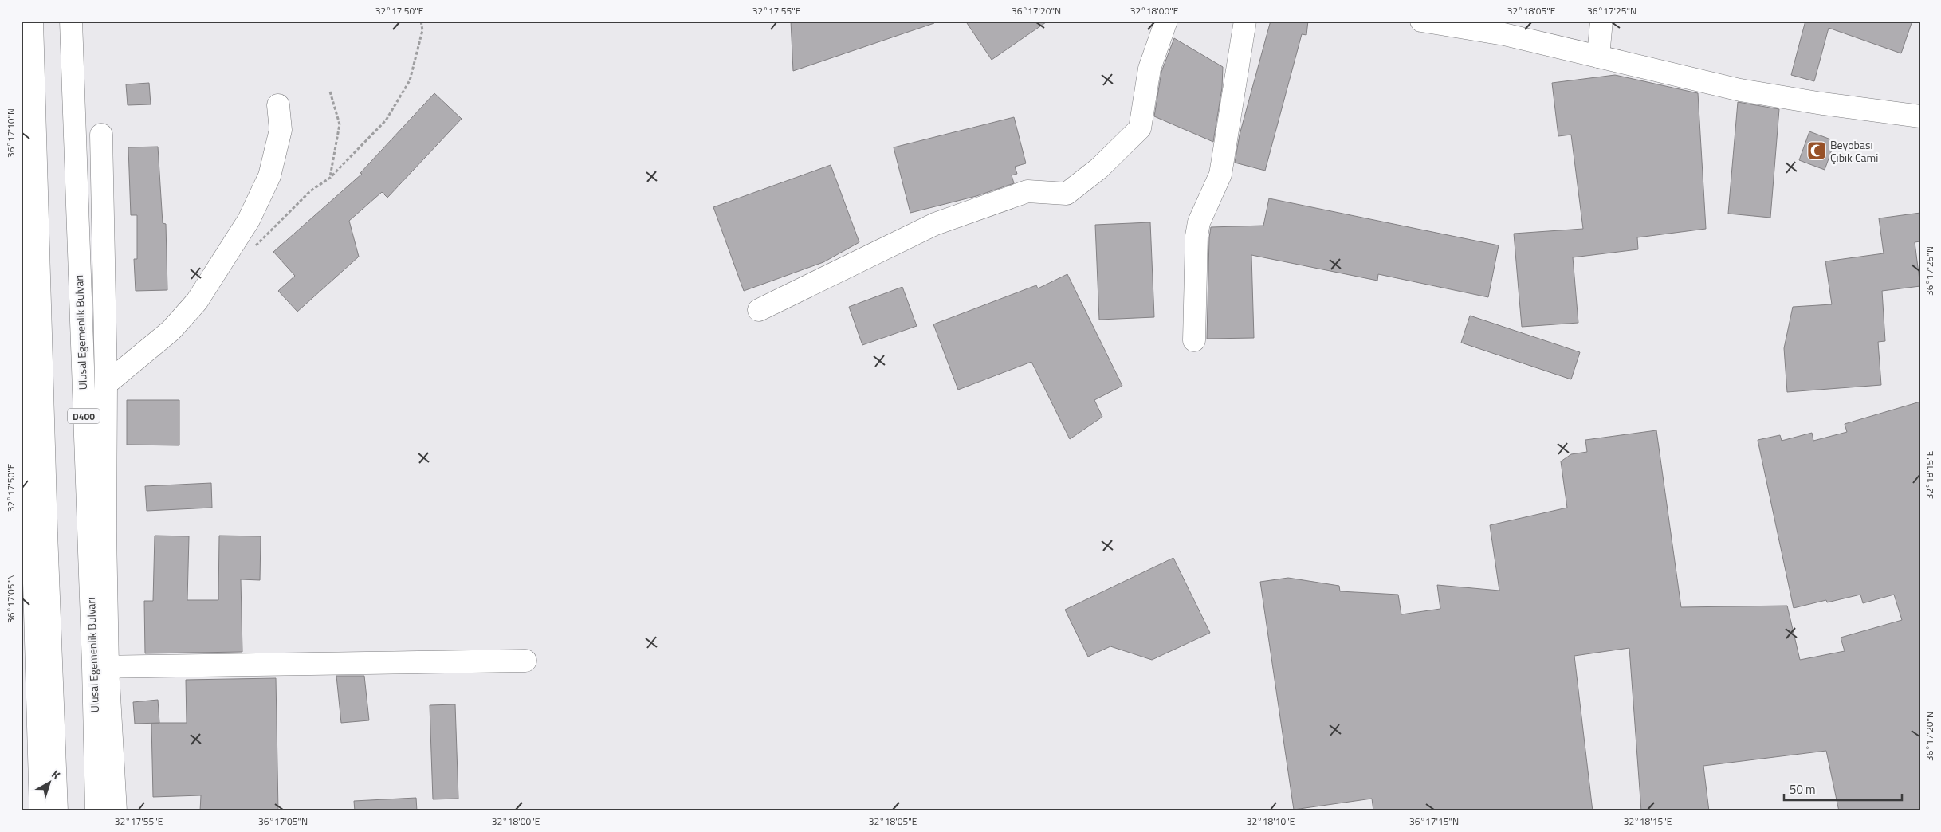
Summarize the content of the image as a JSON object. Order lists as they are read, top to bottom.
{
  "streets": {
    "main road": ["Ulusal Egemenlik Bulvarı", "D400"]
  },
  "places": {
    "mosque": ["Beyobası Çıbık Cami"]
  },
  "scale_bar": "50 m",
  "north": "top right",
  "coordinates": [
    "32°17'50\"E",
    "32°17'55\"E",
    "36°17'20\"N",
    "32°18'00\"E",
    "32°18'05\"E",
    "36°17'25\"N",
    "36°17'10\"N",
    "32°18'15\"E",
    "36°17'05\"N",
    "32°18'10\"E",
    "36°17'15\"N"
  ]
}
